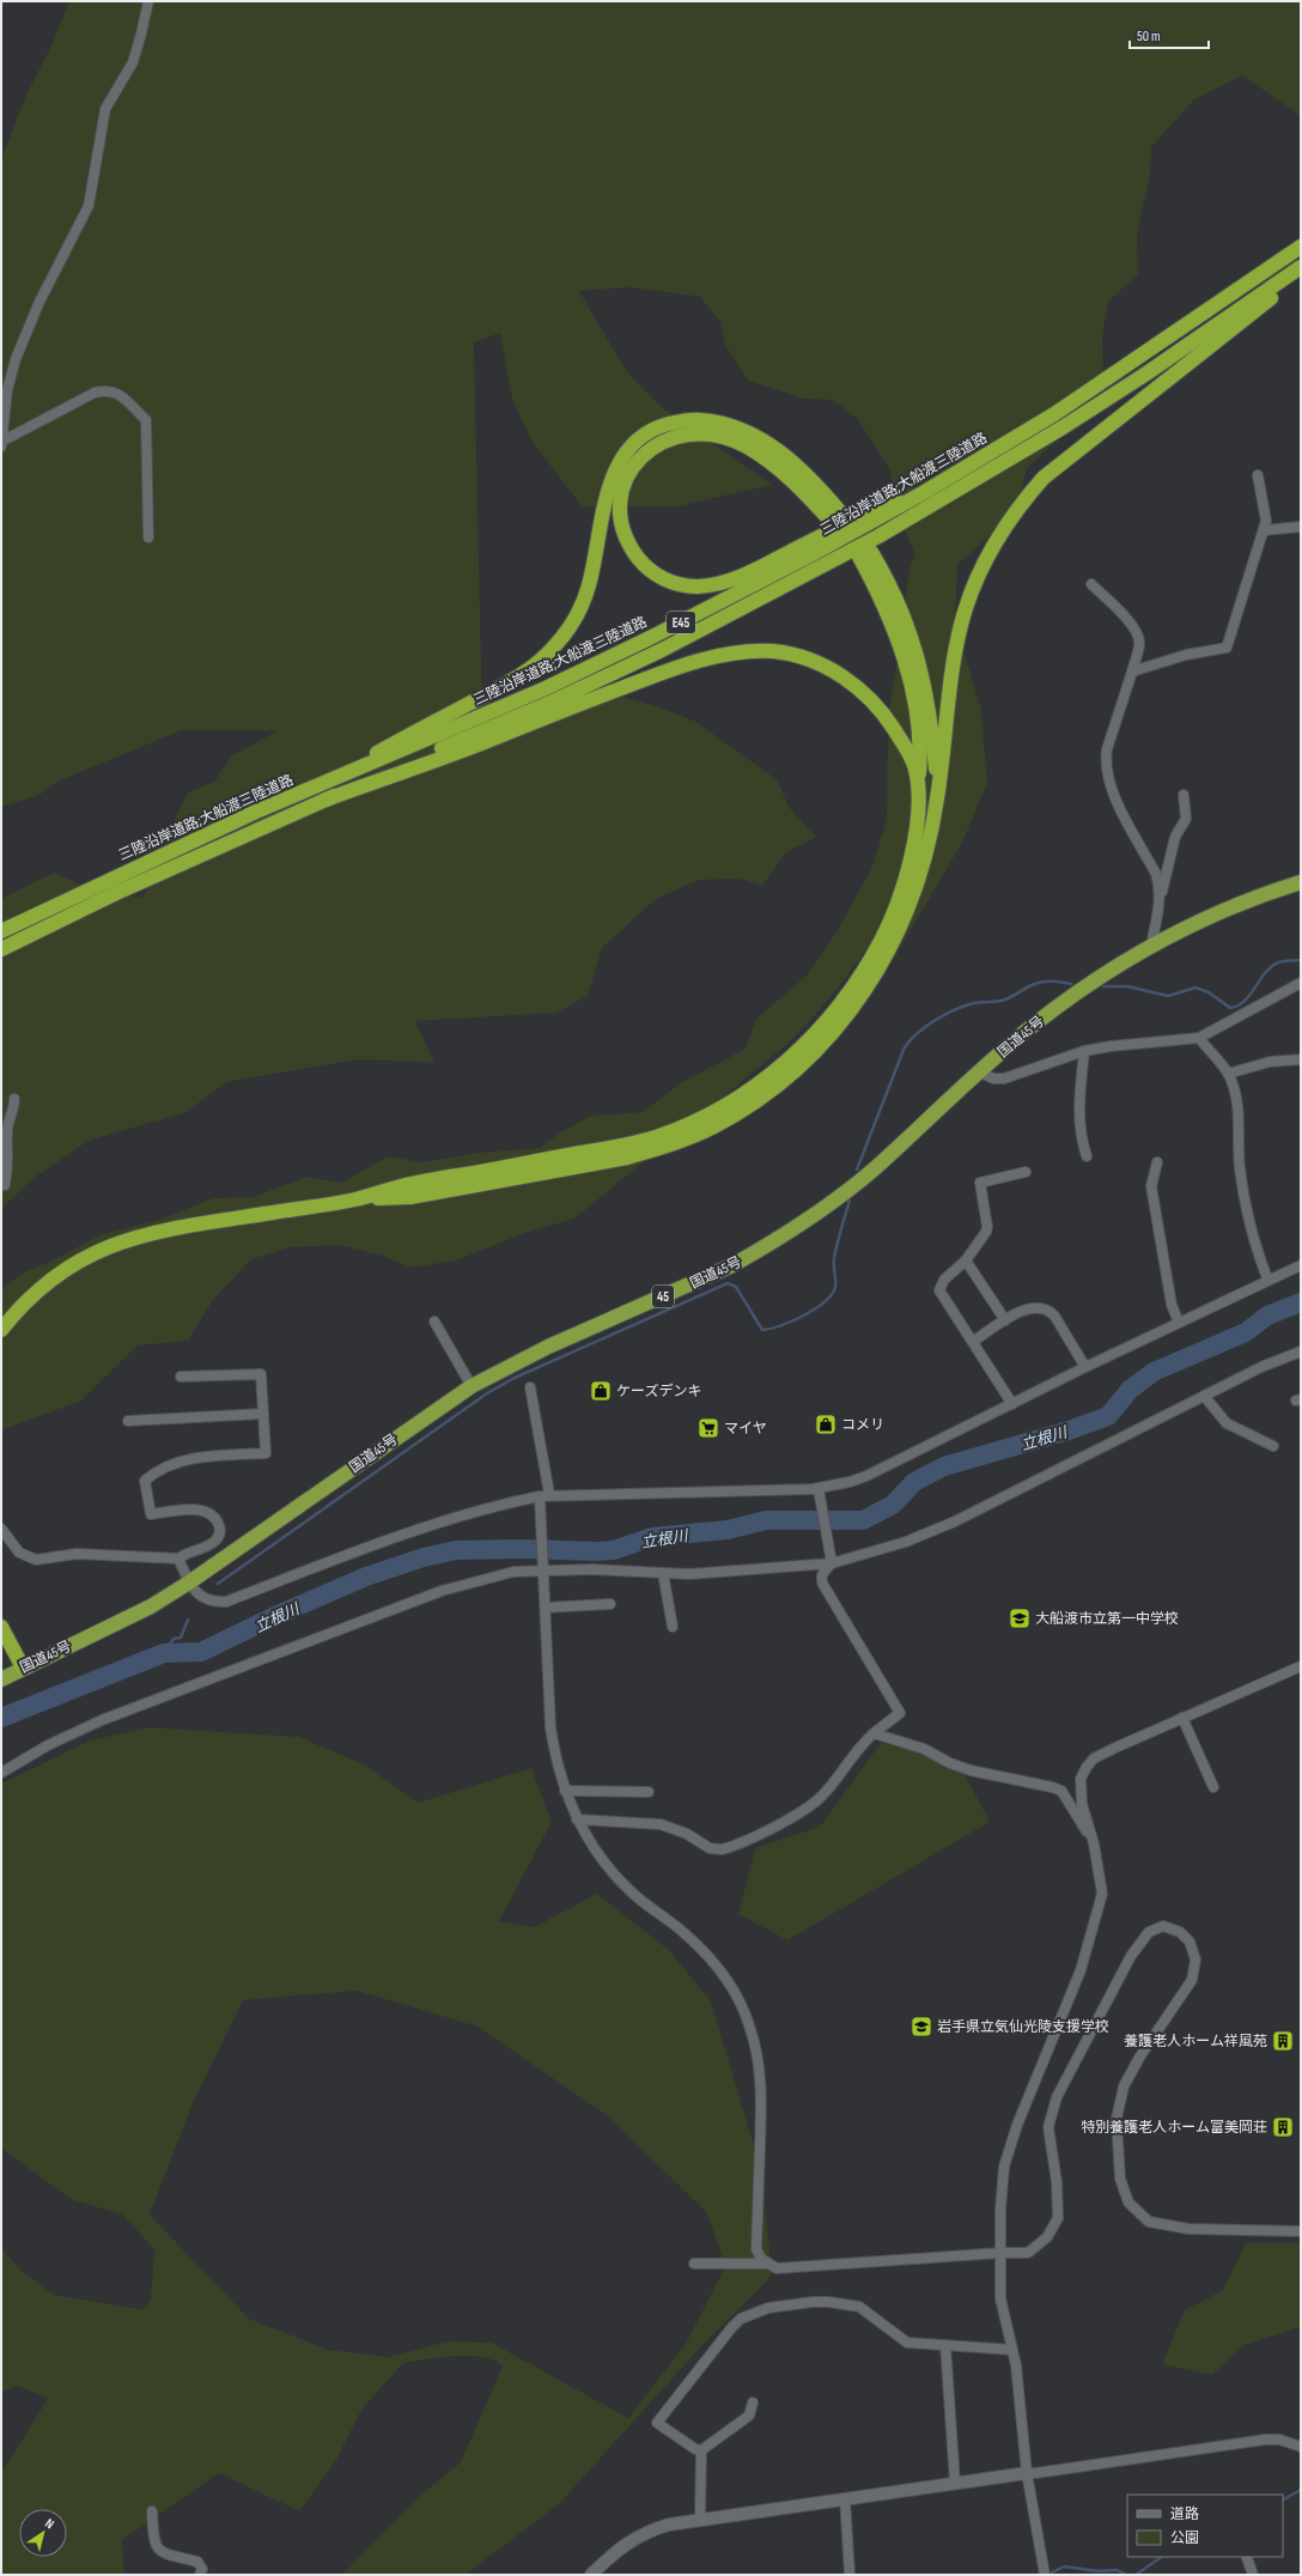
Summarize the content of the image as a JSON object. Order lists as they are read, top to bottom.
{
  "streets": {
    "highway": [
      "三陸沿岸道路;大船渡三陸道路",
      "E45",
      "国道45号",
      "45"
    ]
  },
  "water": ["立根川"],
  "places": {
    "shop": ["ケーズデンキ", "コメリ"],
    "supermarket": ["マイヤ"],
    "school or university": ["大船渡市立第一中学校", "岩手県立気仙光陵支援学校"],
    "building": ["養護老人ホーム祥風苑", "特別養護老人ホーム富美岡荘"]
  },
  "legend": ["道路", "公園"],
  "scale_bar": "50 m",
  "north": "top right"
}
